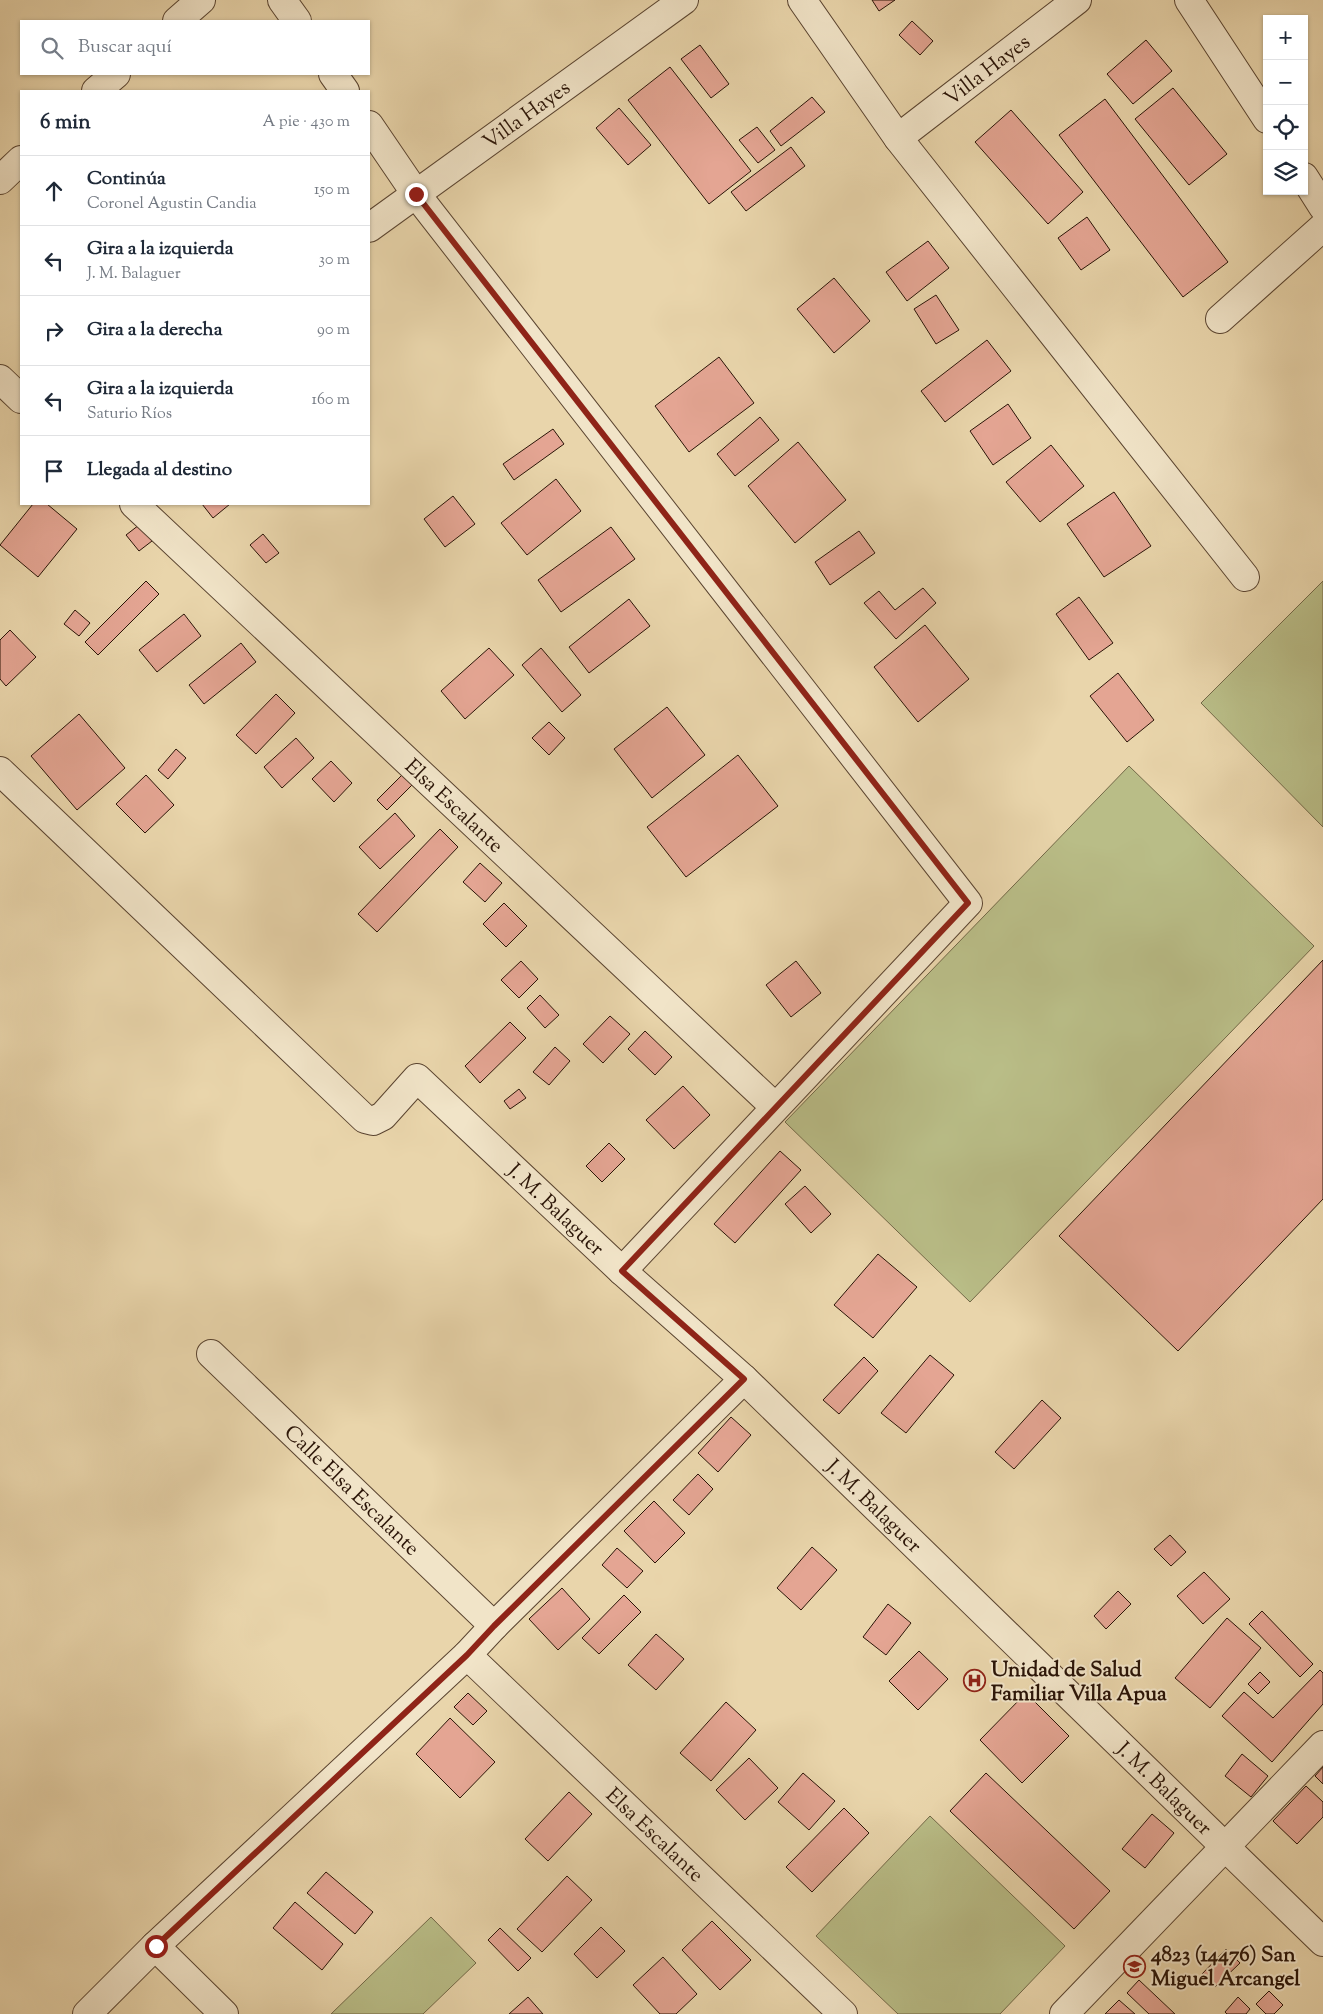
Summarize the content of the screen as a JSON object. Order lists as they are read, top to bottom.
{
  "streets": {
    "street": [
      "Villa Hayes",
      "Elsa Escalante",
      "J. M. Balaguer",
      "Calle Elsa Escalante"
    ]
  },
  "places": {
    "hospital": ["Unidad de Salud Familiar Villa Apua"],
    "school or university": ["4823 (14476) San Miguel Arcangel"]
  },
  "page": {
    "map_buttons": ["+", "−"],
    "search": "Buscar aquí",
    "heading": ["6 min", "A pie · 430 m"],
    "list": [
      ["Continúa", "Coronel Agustin Candia", "150 m"],
      ["Gira a la izquierda", "J. M. Balaguer", "30 m"],
      ["Gira a la derecha", "90 m"],
      ["Gira a la izquierda", "Saturio Ríos", "160 m"],
      "Llegada al destino"
    ]
  }
}
